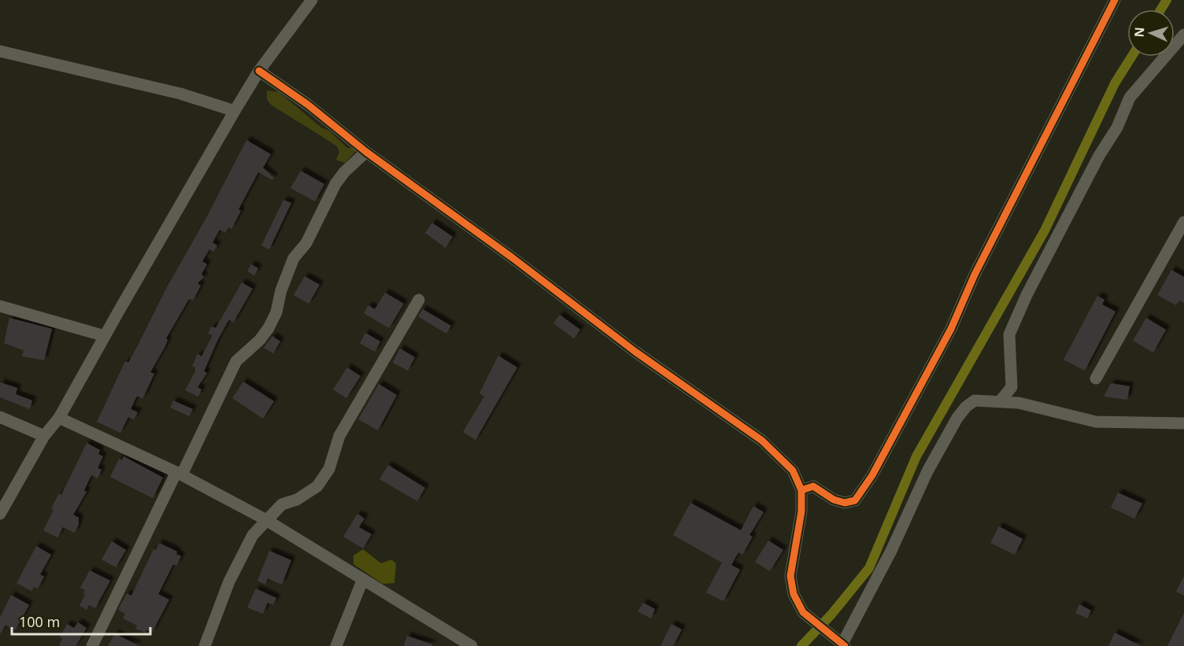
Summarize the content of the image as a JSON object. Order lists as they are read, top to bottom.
{
  "scale_bar": "100 m",
  "north": "left"
}
